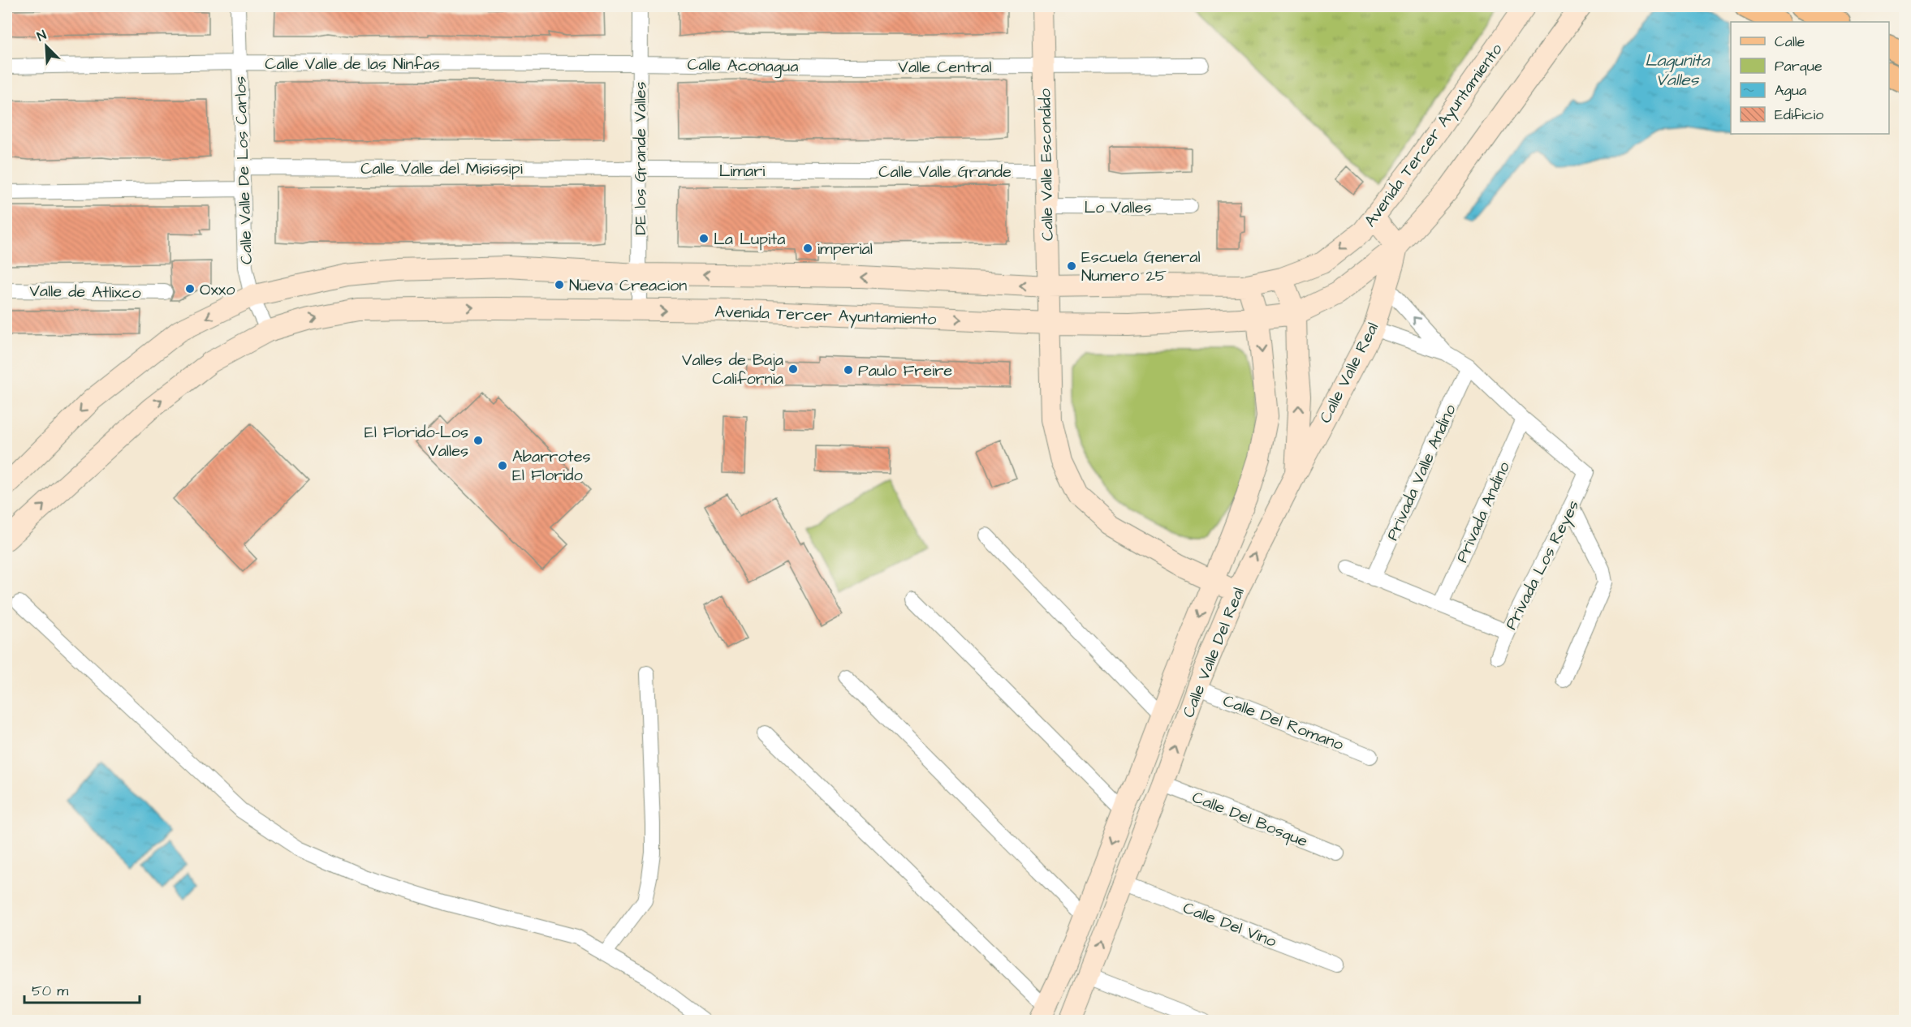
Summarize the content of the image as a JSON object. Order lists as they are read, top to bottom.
{
  "streets": {
    "main road": [
      "Avenida Tercer Ayuntamiento",
      "Calle Valle Escondido",
      "Calle Valle Real",
      "Calle Valle Del Real"
    ],
    "street": [
      "Calle Valle de las Ninfas",
      "Calle Aconagua",
      "Valle Central",
      "DE los Grande Valles",
      "Calle Valle del Misissipi",
      "Calle Valle De Los Carlos",
      "Limari",
      "Calle Valle Grande",
      "Lo Valles",
      "Valle de Atlixco",
      "Privada Valle Andino",
      "Privada Andino",
      "Privada Los Reyes",
      "Calle Del Romano",
      "Calle Del Bosque",
      "Calle Del Vino"
    ]
  },
  "crossings": [
    ["Calle Valle de las Ninfas", "Calle Aconagua"],
    ["Calle Valle de las Ninfas", "DE los Grande Valles"],
    ["Calle Valle de las Ninfas", "Calle Valle De Los Carlos"],
    ["Calle Aconagua", "Valle Central"],
    ["Calle Aconagua", "DE los Grande Valles"],
    ["Valle Central", "Calle Valle Escondido"],
    ["Avenida Tercer Ayuntamiento", "DE los Grande Valles"],
    ["Avenida Tercer Ayuntamiento", "Calle Valle Escondido"],
    ["Avenida Tercer Ayuntamiento", "Calle Valle De Los Carlos"],
    ["Avenida Tercer Ayuntamiento", "Calle Valle Real"],
    ["Avenida Tercer Ayuntamiento", "Calle Valle Del Real"],
    ["DE los Grande Valles", "Calle Valle del Misissipi"],
    ["DE los Grande Valles", "Limari"],
    ["Calle Valle Escondido", "Calle Valle Grande"],
    ["Calle Valle Escondido", "Lo Valles"],
    ["Calle Valle Escondido", "Calle Valle Del Real"],
    ["Calle Valle del Misissipi", "Calle Valle De Los Carlos"],
    ["Calle Valle del Misissipi", "Limari"],
    ["Limari", "Calle Valle Grande"],
    ["Calle Valle Real", "Calle Valle Del Real"],
    ["Privada Andino", "Privada Los Reyes"],
    ["Calle Valle Del Real", "Calle Del Romano"],
    ["Calle Valle Del Real", "Calle Del Bosque"],
    ["Calle Valle Del Real", "Calle Del Vino"]
  ],
  "water": ["Lagunita Valles"],
  "places": [
    "La Lupita",
    "imperial",
    "Escuela General Numero 25",
    "Nueva Creacion",
    "Oxxo",
    "Valles de Baja California",
    "Paulo Freire",
    "El Florido-Los Valles",
    "Abarrotes El Florido"
  ],
  "legend": [
    "Calle",
    "Parque",
    "Agua",
    "Edificio"
  ],
  "scale_bar": "50 m",
  "north": "top left"
}
